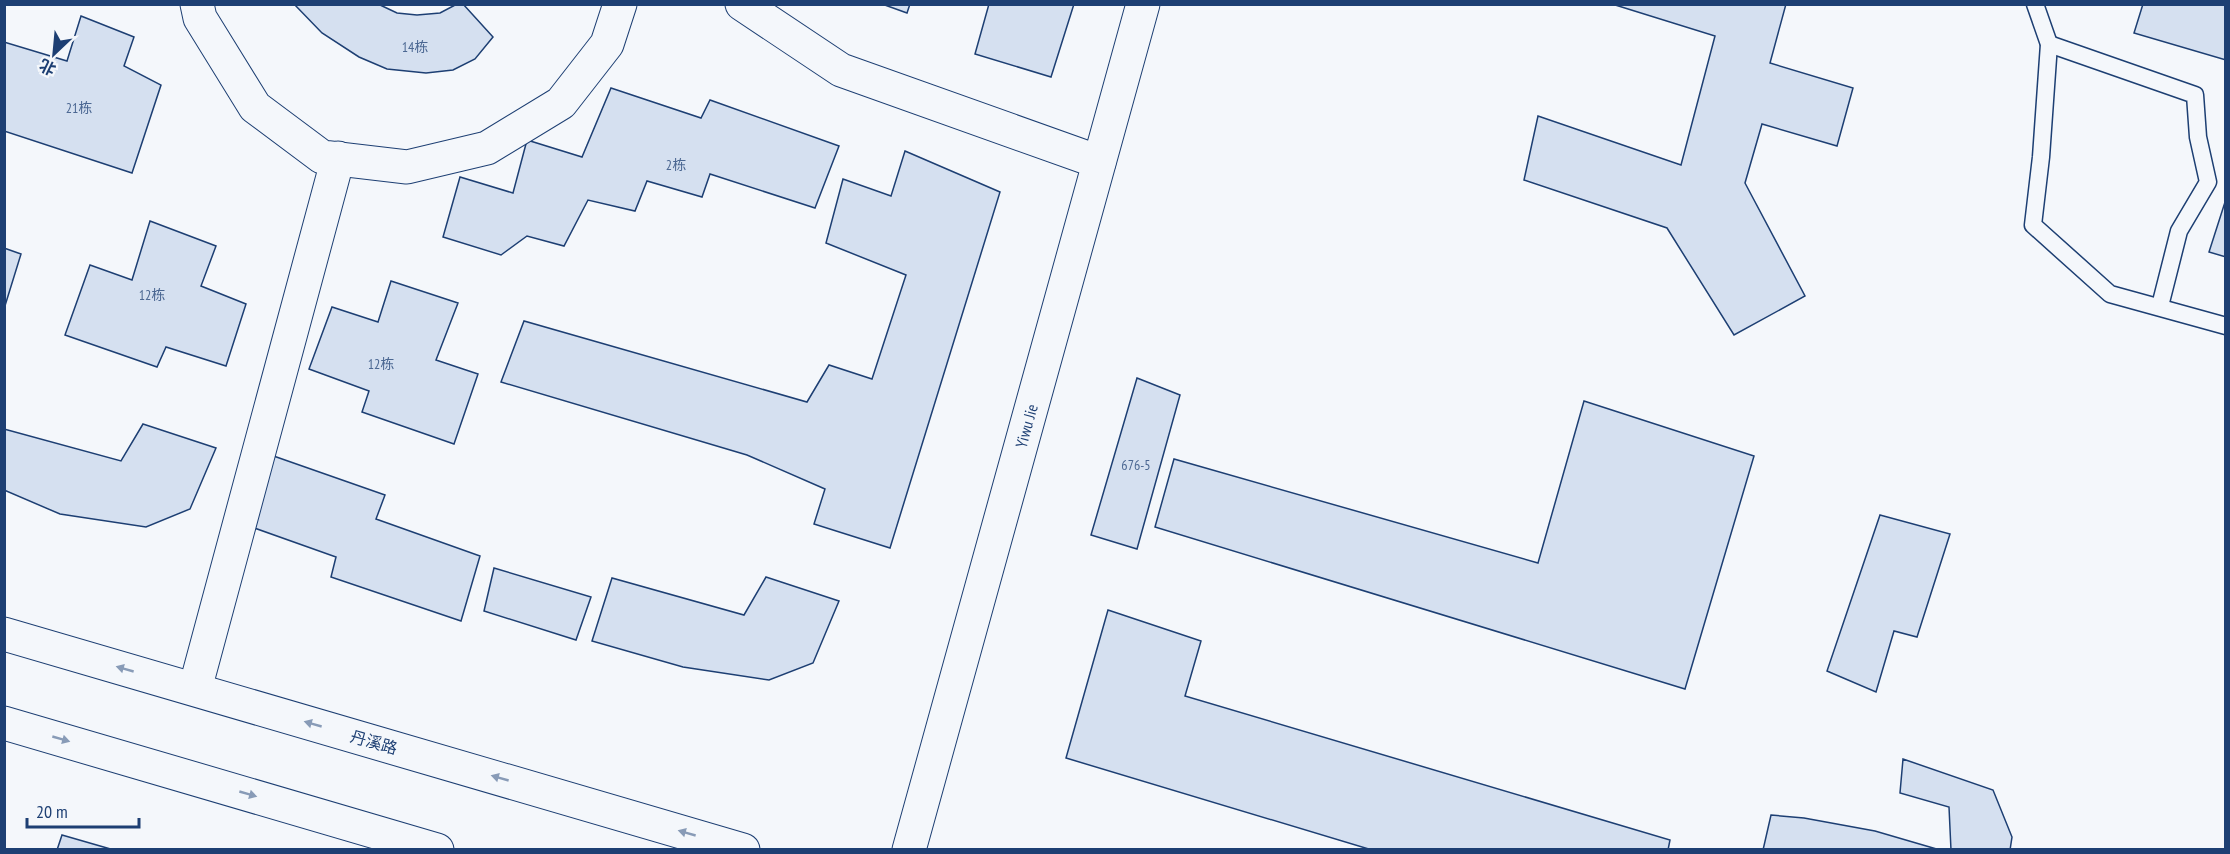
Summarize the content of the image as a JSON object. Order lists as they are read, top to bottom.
{
  "streets": {
    "street": ["Yiwu Jie", "丹溪路"]
  },
  "house_numbers": [
    "14栋",
    "21栋",
    "2栋",
    "12栋",
    "12栋",
    "676-5"
  ],
  "scale_bar": "20 m",
  "north": "bottom left"
}
